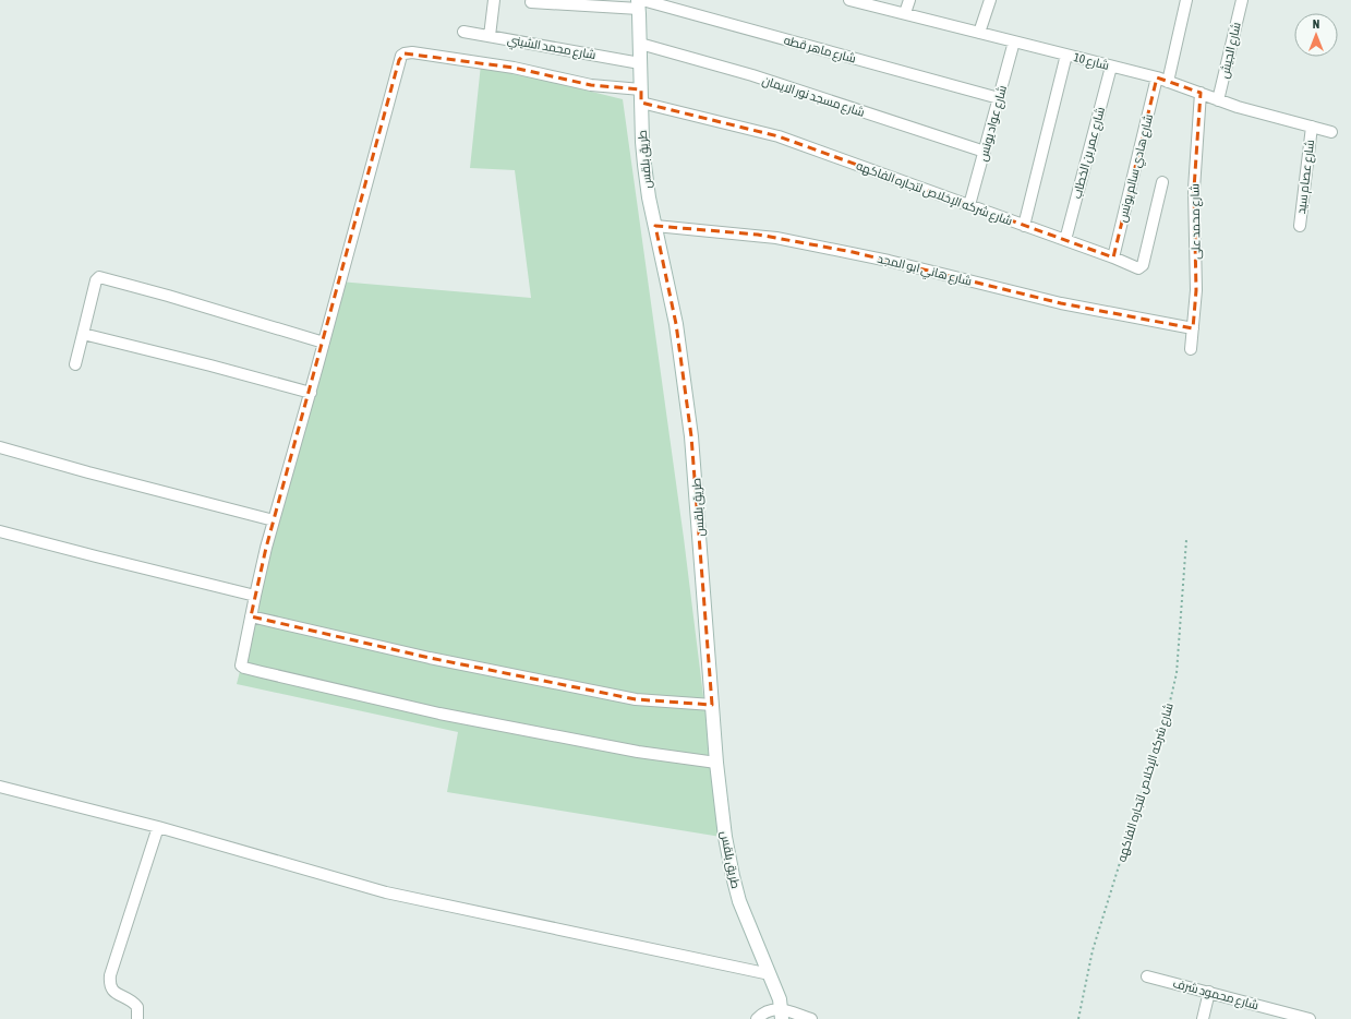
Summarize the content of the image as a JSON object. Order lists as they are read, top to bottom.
{
  "streets": {
    "main road": ["طريق بلقس"],
    "street": [
      "شارع محمد الشيني",
      "شارع ماهر قطه",
      "شارع الجيش",
      "شارع 10",
      "شارع مسجد نور الايمان",
      "شارع عواد يونس",
      "شارع عمر بن الخطاب",
      "شارع هادي سالم يونس",
      "شارع عصام سيد",
      "شارع شركه الإخلاص لتجاره الفاكهه",
      "شارع محمد على",
      "شارع هاني ابو المجد",
      "شارع محمود شرف"
    ]
  },
  "crossings": [
    ["شارع محمد الشيني", "طريق بلقس"],
    ["شارع ماهر قطه", "شارع عواد يونس"],
    ["شارع ماهر قطه", "طريق بلقس"],
    ["شارع الجيش", "شارع 10"],
    ["شارع 10", "شارع عواد يونس"],
    ["شارع 10", "شارع عمر بن الخطاب"],
    ["شارع 10", "شارع هادي سالم يونس"],
    ["شارع 10", "شارع عصام سيد"],
    ["شارع 10", "شارع محمد على"],
    ["شارع مسجد نور الايمان", "شارع عواد يونس"],
    ["شارع مسجد نور الايمان", "طريق بلقس"],
    ["شارع عواد يونس", "شارع شركه الإخلاص لتجاره الفاكهه"],
    ["شارع عمر بن الخطاب", "شارع شركه الإخلاص لتجاره الفاكهه"],
    ["طريق بلقس", "شارع شركه الإخلاص لتجاره الفاكهه"],
    ["طريق بلقس", "شارع هاني ابو المجد"],
    ["شارع هادي سالم يونس", "شارع شركه الإخلاص لتجاره الفاكهه"],
    ["شارع محمد على", "شارع هاني ابو المجد"]
  ],
  "north": "top"
}
